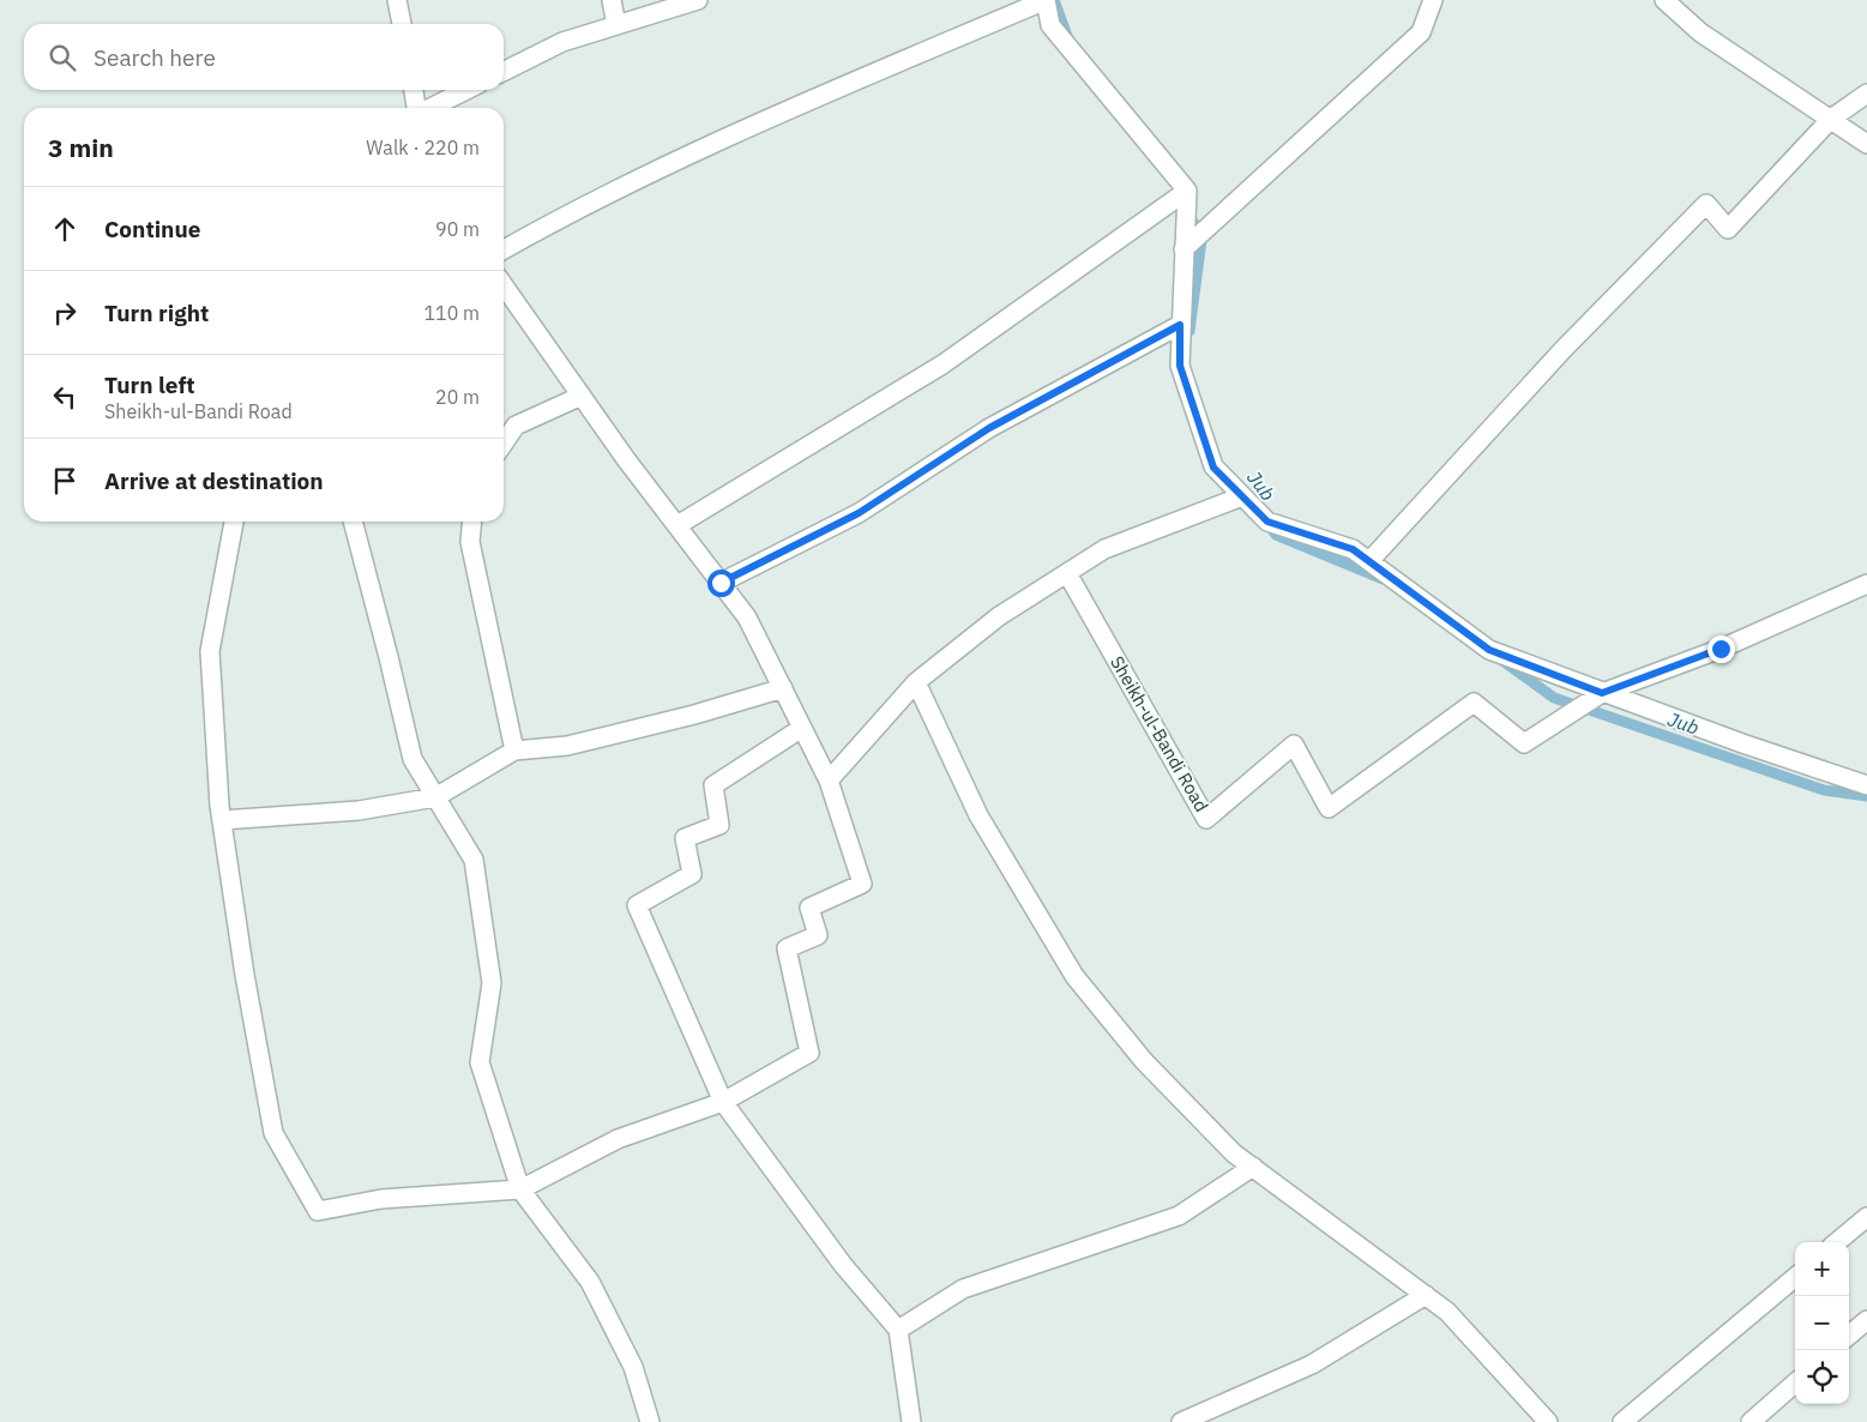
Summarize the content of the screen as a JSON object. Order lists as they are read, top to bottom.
{
  "streets": {
    "street": ["Sheikh-ul-Bandi Road"]
  },
  "water": ["Jub"],
  "page": {
    "search": "Search here",
    "heading": ["3 min", "Walk · 220 m"],
    "list": [
      ["Continue", "90 m"],
      ["Turn right", "110 m"],
      ["Turn left", "Sheikh-ul-Bandi Road", "20 m"],
      "Arrive at destination"
    ],
    "map_buttons": ["+", "−"]
  }
}
